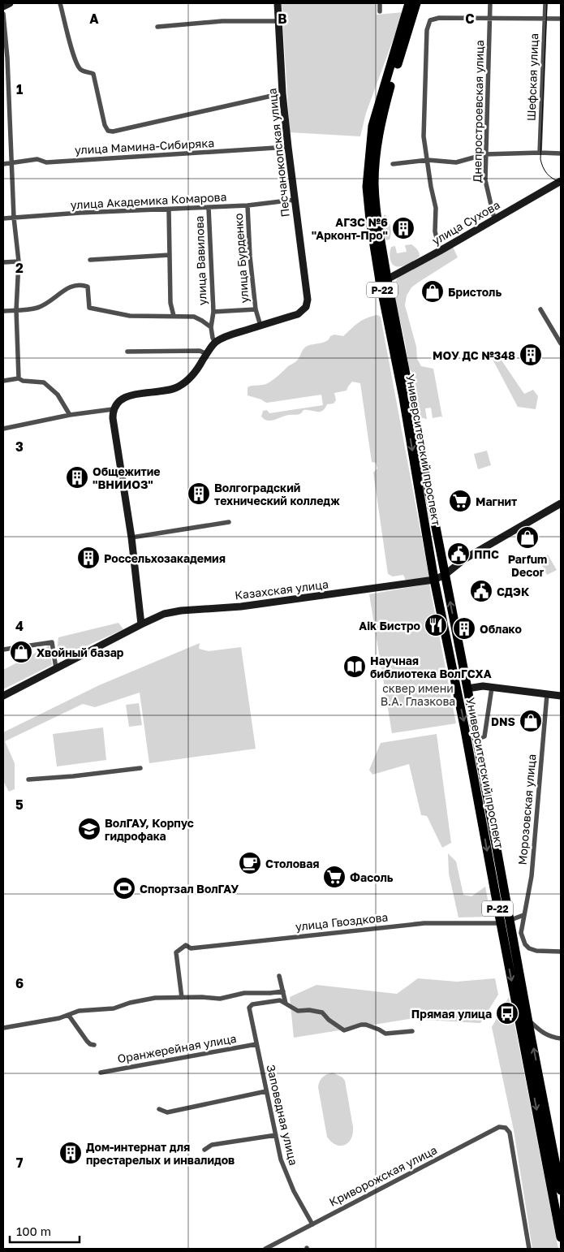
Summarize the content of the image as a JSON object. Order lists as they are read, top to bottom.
{
  "streets": {
    "highway": ["Р-22", "Университетский проспект"],
    "street": [
      "Шефская улица",
      "Днепростроевская улица",
      "улица Мамина-Сибиряка",
      "Песчанокопская улица",
      "улица Академика Комарова",
      "улица Сухова",
      "улица Бурденко",
      "улица Вавилова",
      "Казахская улица",
      "Морозовская улица",
      "улица Гвоздкова",
      "Оранжерейная улица",
      "Заповедная улица",
      "Криворожская улица"
    ]
  },
  "crossings": [
    ["Днепростроевская улица", "улица Сухова"],
    ["улица Мамина-Сибиряка", "Песчанокопская улица"],
    ["Песчанокопская улица", "улица Академика Комарова"],
    ["Песчанокопская улица", "улица Бурденко"],
    ["улица Академика Комарова", "улица Бурденко"],
    ["улица Академика Комарова", "улица Вавилова"],
    ["улица Сухова", "Университетский проспект"],
    ["Университетский проспект", "Казахская улица"],
    ["Университетский проспект", "улица Гвоздкова"],
    ["Морозовская улица", "улица Гвоздкова"],
    ["Оранжерейная улица", "Заповедная улица"],
    ["Заповедная улица", "Криворожская улица"]
  ],
  "parks": ["сквер имени В.А. Глазкова"],
  "places": {
    "building": [
      "АГЗС №6 \"Арконт-Про\"",
      "МОУ ДС №348",
      "Общежитие \"ВНИИОЗ\"",
      "Волгоградский технический колледж",
      "Россельхозакадемия",
      "Облако",
      "Дом-интернат для престарелых и инвалидов"
    ],
    "shop": [
      "Бристоль",
      "Parfum Decor",
      "Хвойный базар",
      "DNS"
    ],
    "supermarket": ["Магнит", "Фасоль"],
    "public building": ["ППС", "СДЭК"],
    "restaurant": ["Aik Бистро"],
    "library": ["Научная библиотека ВолГСХА"],
    "school or university": ["ВолГАУ, Корпус гидрофака"],
    "cafe": ["Столовая"],
    "sports": ["Спортзал ВолГАУ"],
    "bus stop": ["Прямая улица"]
  },
  "scale_bar": "100 m",
  "grid": {
    "columns": ["A", "B", "C"],
    "rows": [
      "1",
      "2",
      "3",
      "4",
      "5",
      "6",
      "7"
    ]
  }
}
